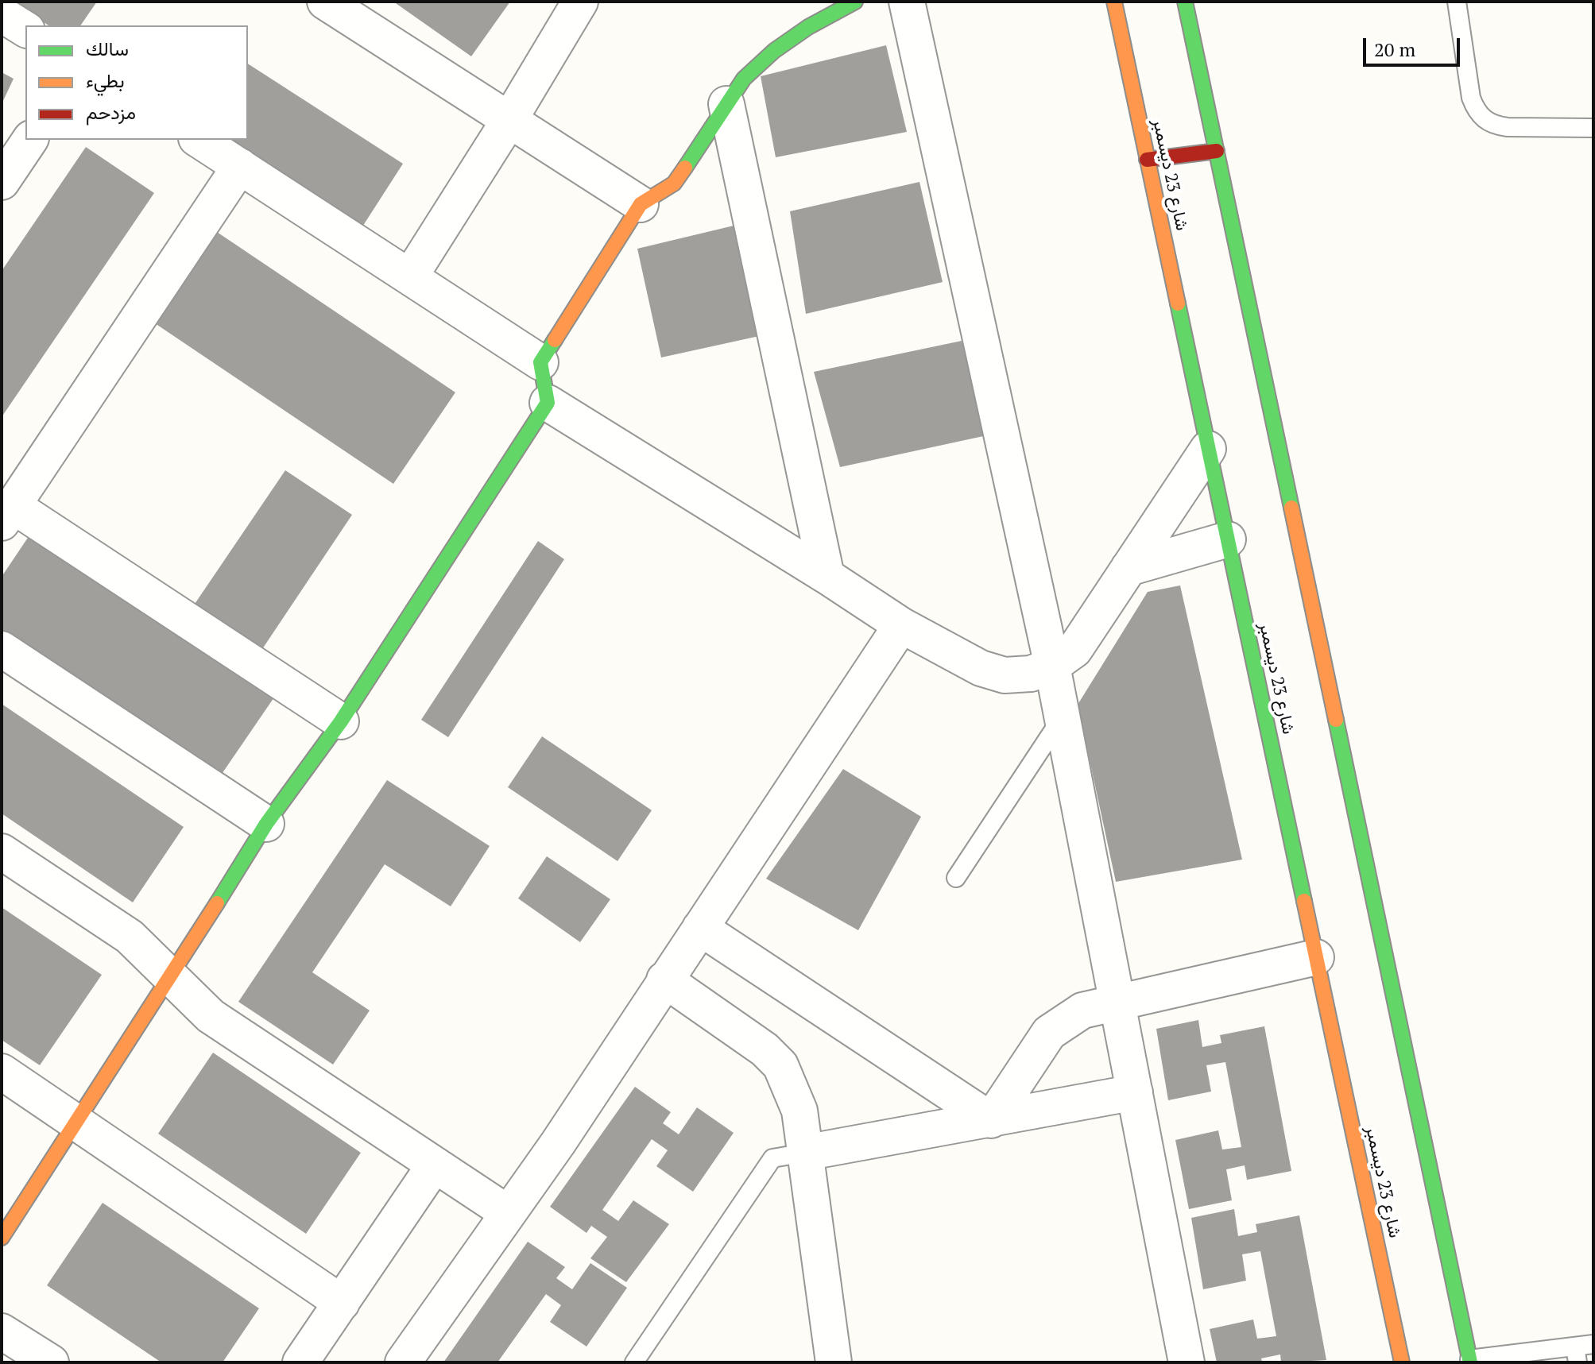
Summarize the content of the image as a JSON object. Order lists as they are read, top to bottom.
{
  "streets": {
    "main road": ["شارع 23 ديسمبر"]
  },
  "legend": ["سالك", "بطيء", "مزدحم"],
  "scale_bar": "20 m"
}
